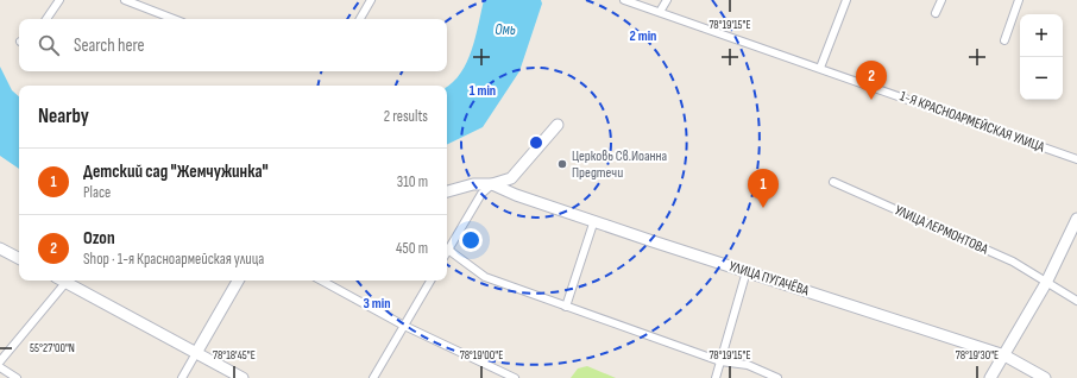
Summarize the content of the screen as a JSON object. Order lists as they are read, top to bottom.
{
  "streets": {
    "street": ["1-Я КРАСНОАРМЕЙСКАЯ УЛИЦА", "УЛИЦА ЛЕРМОНТОВА", "УЛИЦА ПУГАЧЁВА"]
  },
  "water": ["Омь"],
  "places": ["Церковь Св.Иоанна Предтечи"],
  "page": {
    "map_buttons": ["+", "−"],
    "search": "Search here",
    "pins": ["2", "1"],
    "heading": ["Nearby", "2 results"],
    "list": [
      {
        "mark": "1",
        "name": "Детский сад \"Жемчужинка\"",
        "note": "Place",
        "value": "310 m"
      },
      {
        "mark": "2",
        "name": "Ozon",
        "note": "Shop · 1-я Красноармейская улица",
        "value": "450 m"
      }
    ]
  },
  "coordinates": [
    "78°19'15\"E",
    "55°27'00\"N",
    "78°18'45\"E",
    "78°19'00\"E",
    "78°19'30\"E"
  ],
  "rings": ["2 min", "1 min", "3 min"]
}
